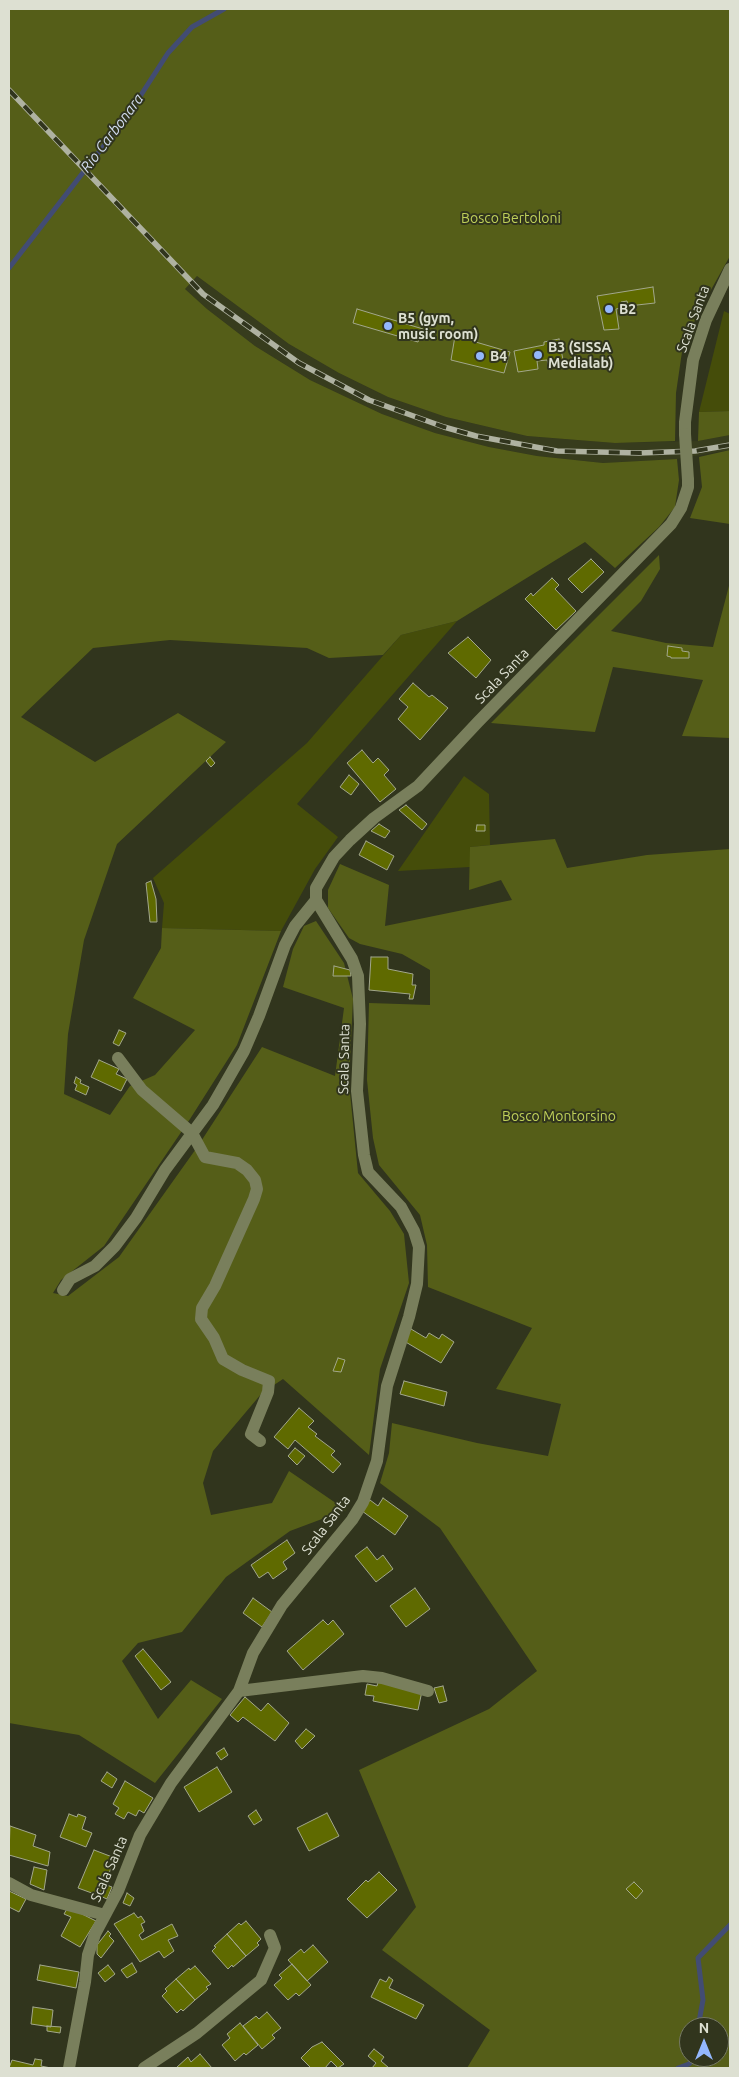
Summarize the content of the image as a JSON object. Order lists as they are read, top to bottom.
{
  "streets": {
    "street": ["Scala Santa"]
  },
  "water": ["Rio Carbonara"],
  "parks": ["Bosco Bertoloni", "Bosco Montorsino"],
  "places": [
    "B2",
    "B5 (gym, music room)",
    "B3 (SISSA Medialab)",
    "B4"
  ],
  "north": "top"
}
